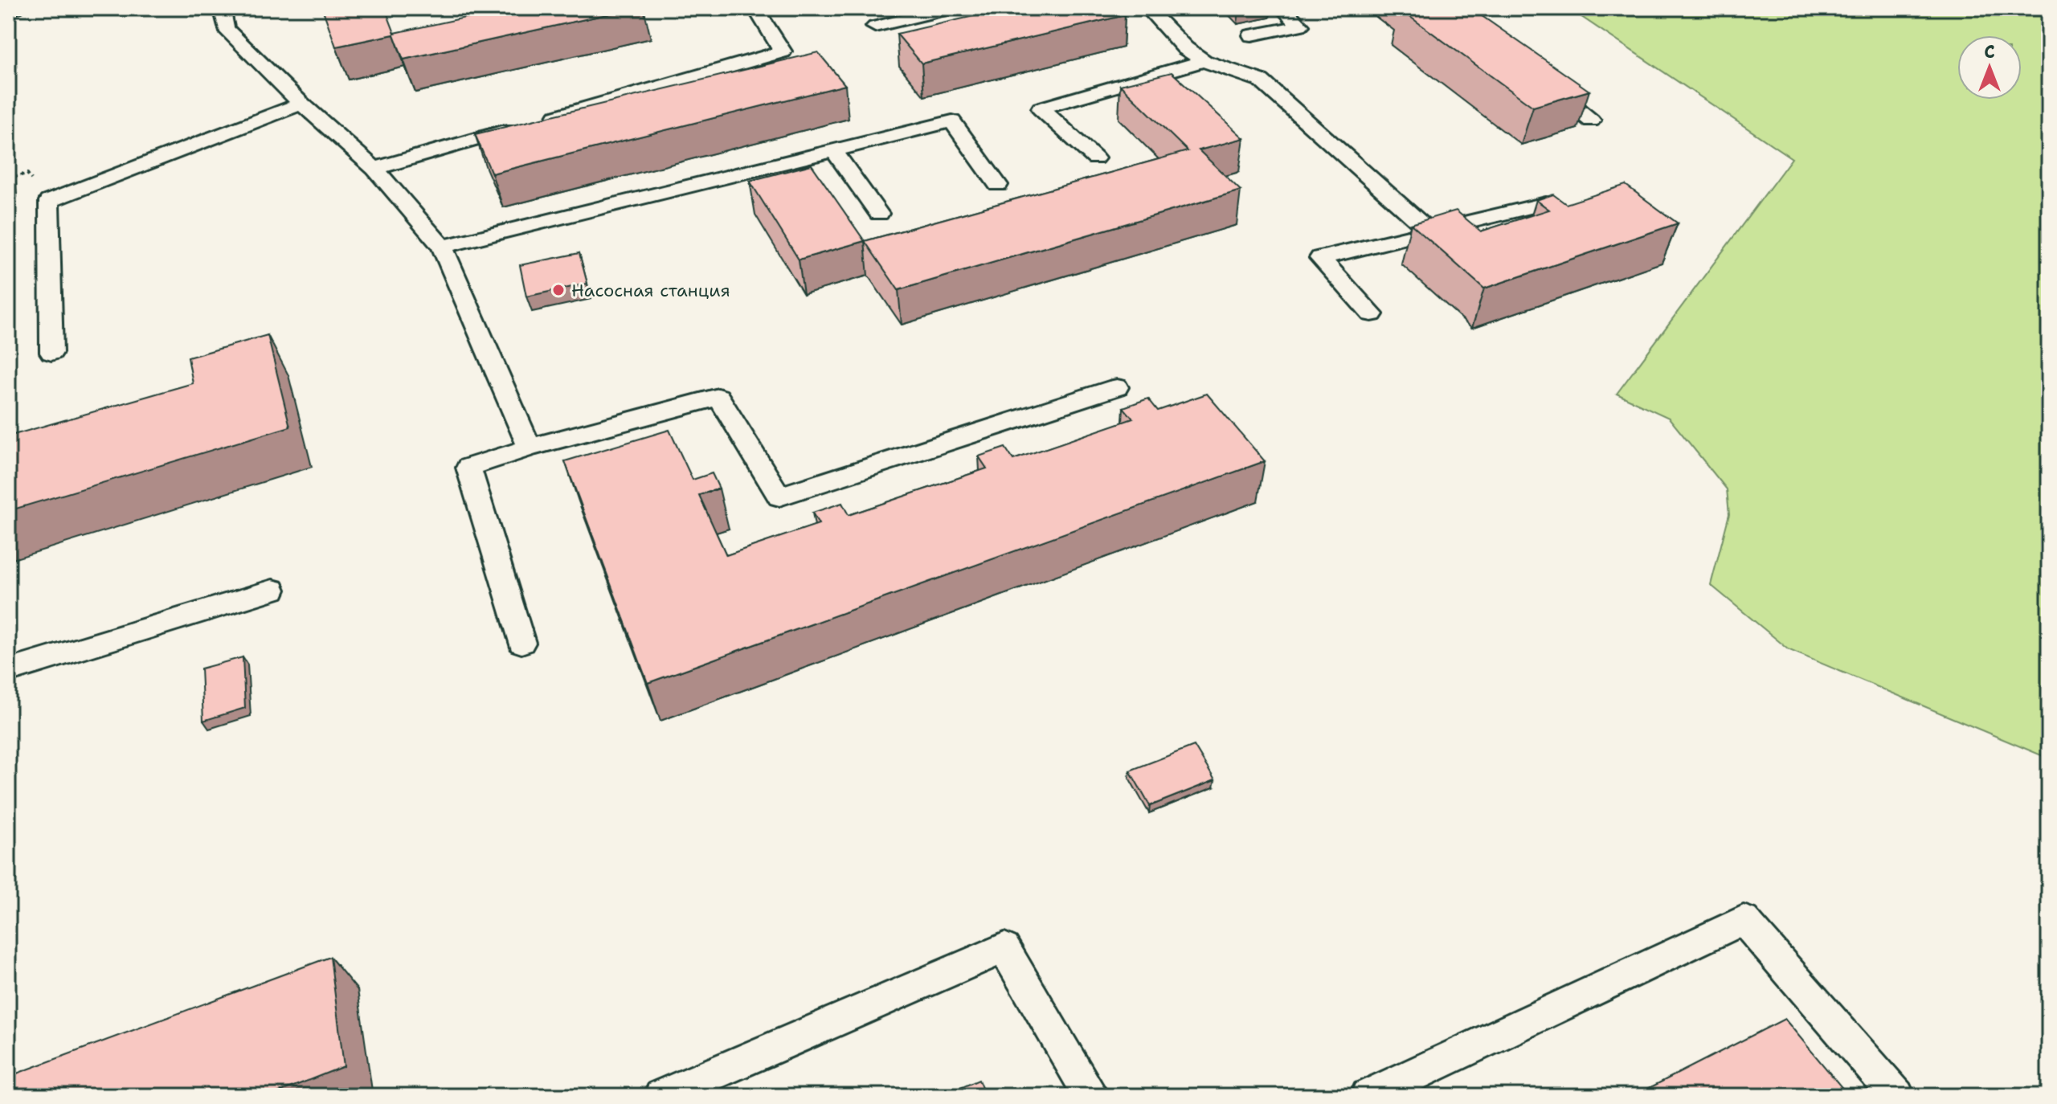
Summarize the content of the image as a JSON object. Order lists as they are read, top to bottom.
{
  "places": ["Насосная станция"],
  "north": "top"
}
